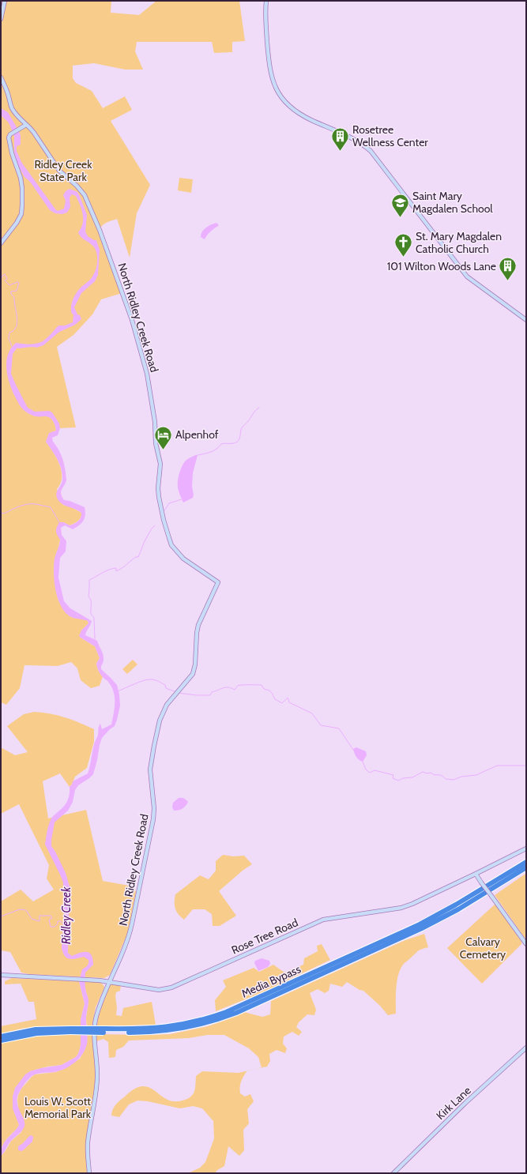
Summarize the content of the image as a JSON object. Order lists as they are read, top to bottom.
{
  "streets": {
    "highway": ["Media Bypass"],
    "street": ["North Ridley Creek Road", "Rose Tree Road", "Kirk Lane"]
  },
  "crossings": [
    ["North Ridley Creek Road", "Rose Tree Road"]
  ],
  "water": ["Ridley Creek"],
  "parks": ["Ridley Creek State Park", "Calvary Cemetery", "Louis W. Scott Memorial Park"],
  "places": {
    "building": ["Rosetree Wellness Center", "101 Wilton Woods Lane"],
    "school or university": ["Saint Mary Magdalen School"],
    "church": ["St. Mary Magdalen Catholic Church"],
    "hotel": ["Alpenhof"]
  }
}
